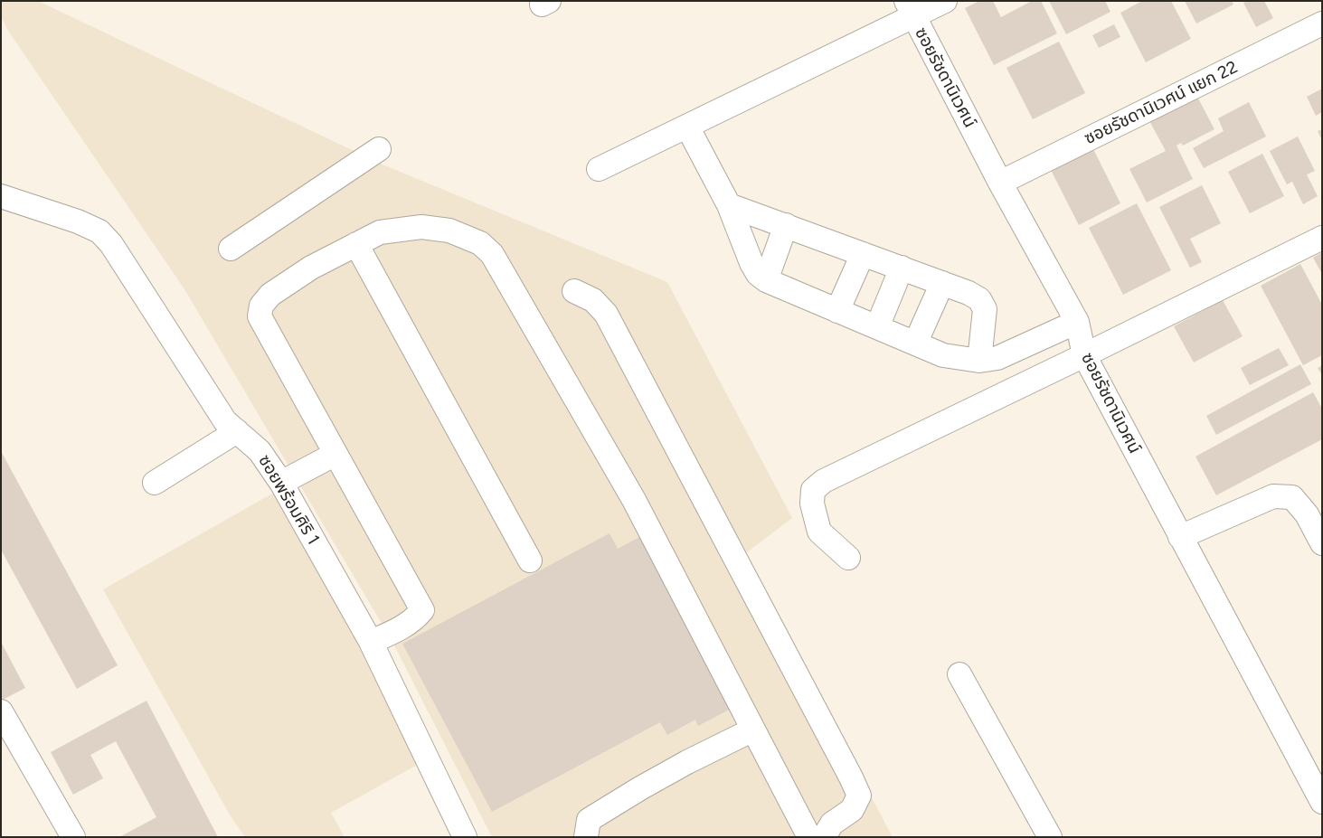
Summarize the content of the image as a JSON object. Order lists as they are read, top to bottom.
{
  "streets": {
    "street": ["ซอยรัชดานิเวศน์", "ซอยรัชดานิเวศน์ แยก 22", "ซอยพร้อมศิริ 1"]
  },
  "crossings": [
    ["ซอยรัชดานิเวศน์", "ซอยรัชดานิเวศน์ แยก 22"]
  ]
}
